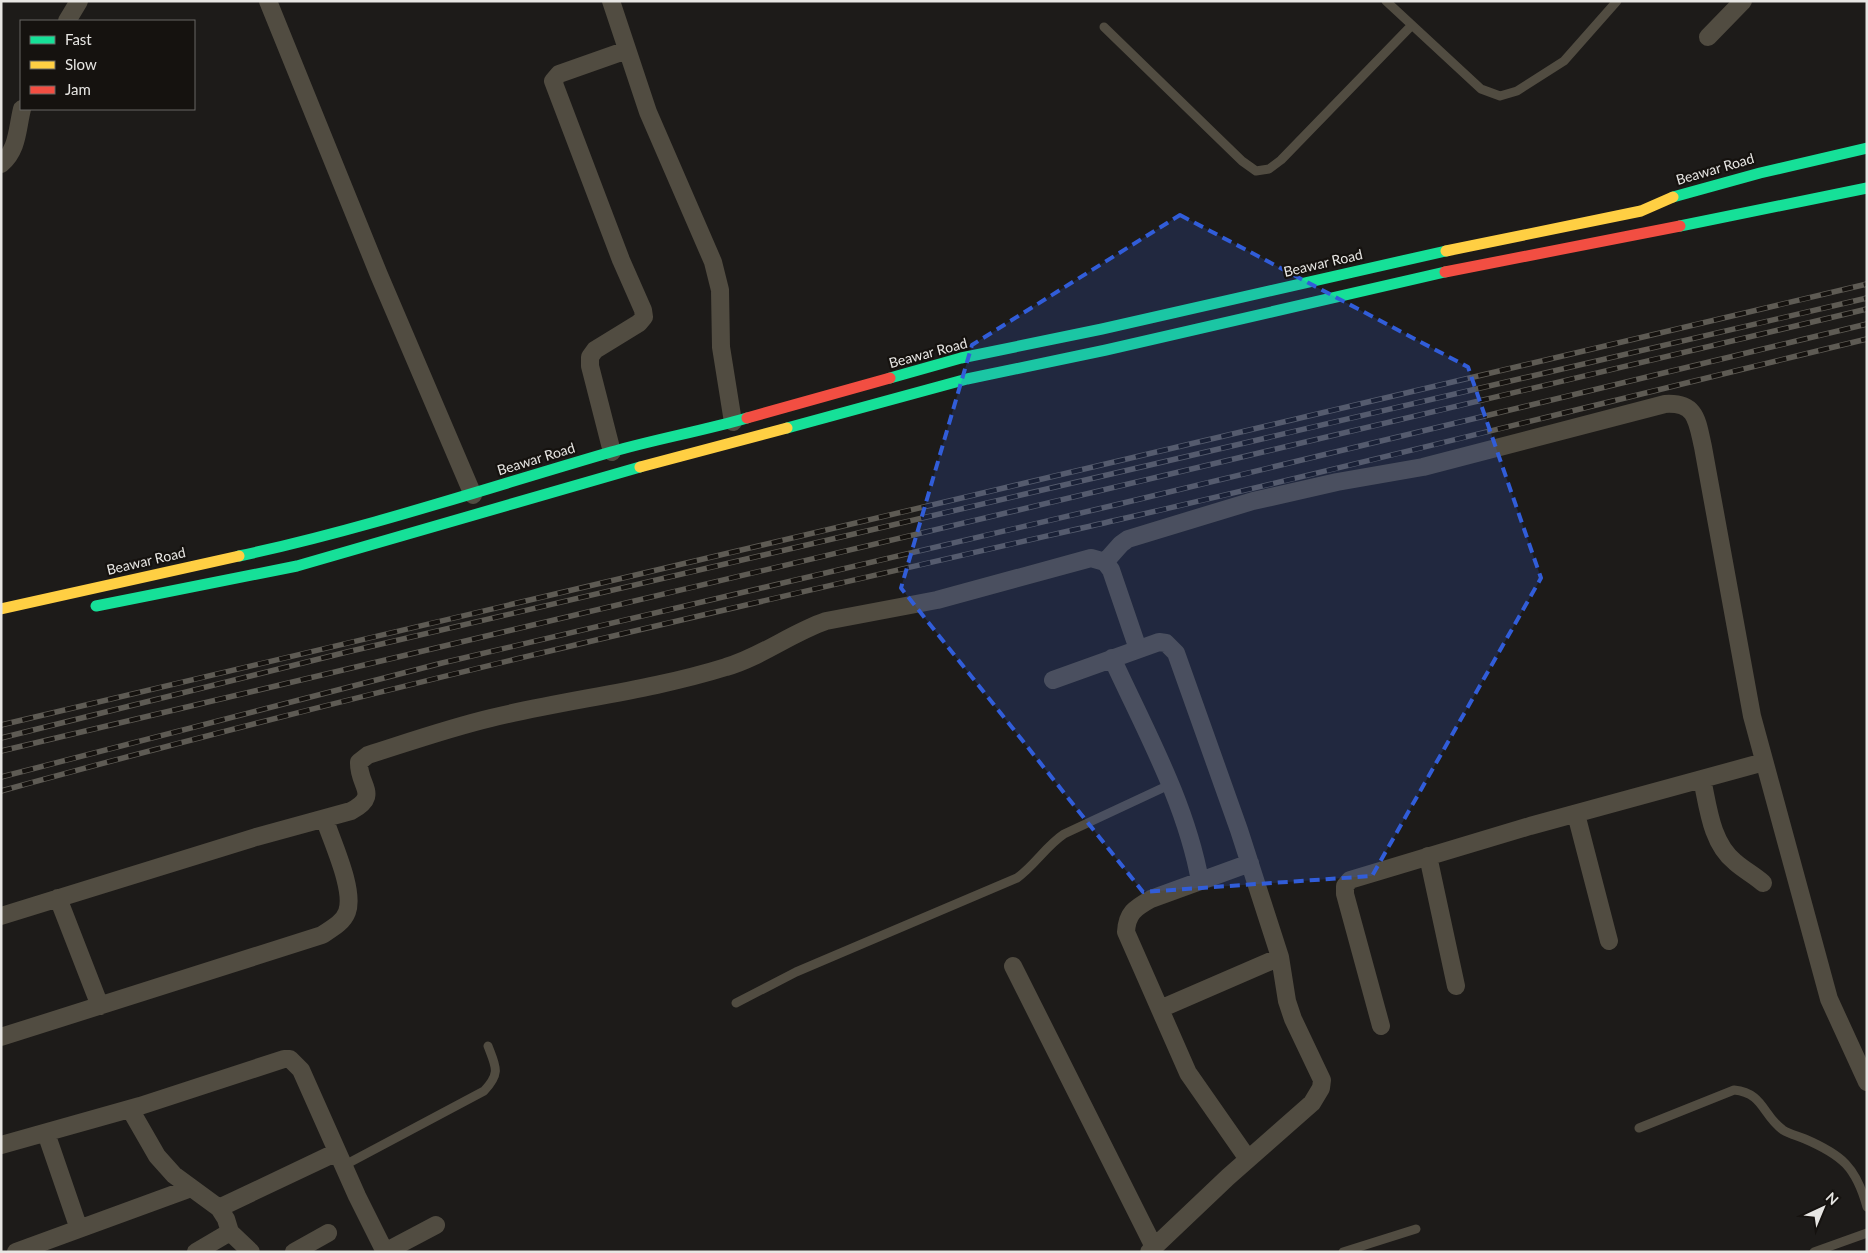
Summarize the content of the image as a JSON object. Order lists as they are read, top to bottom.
{
  "streets": {
    "main road": ["Beawar Road"]
  },
  "legend": ["Fast", "Slow", "Jam"],
  "north": "top right"
}
